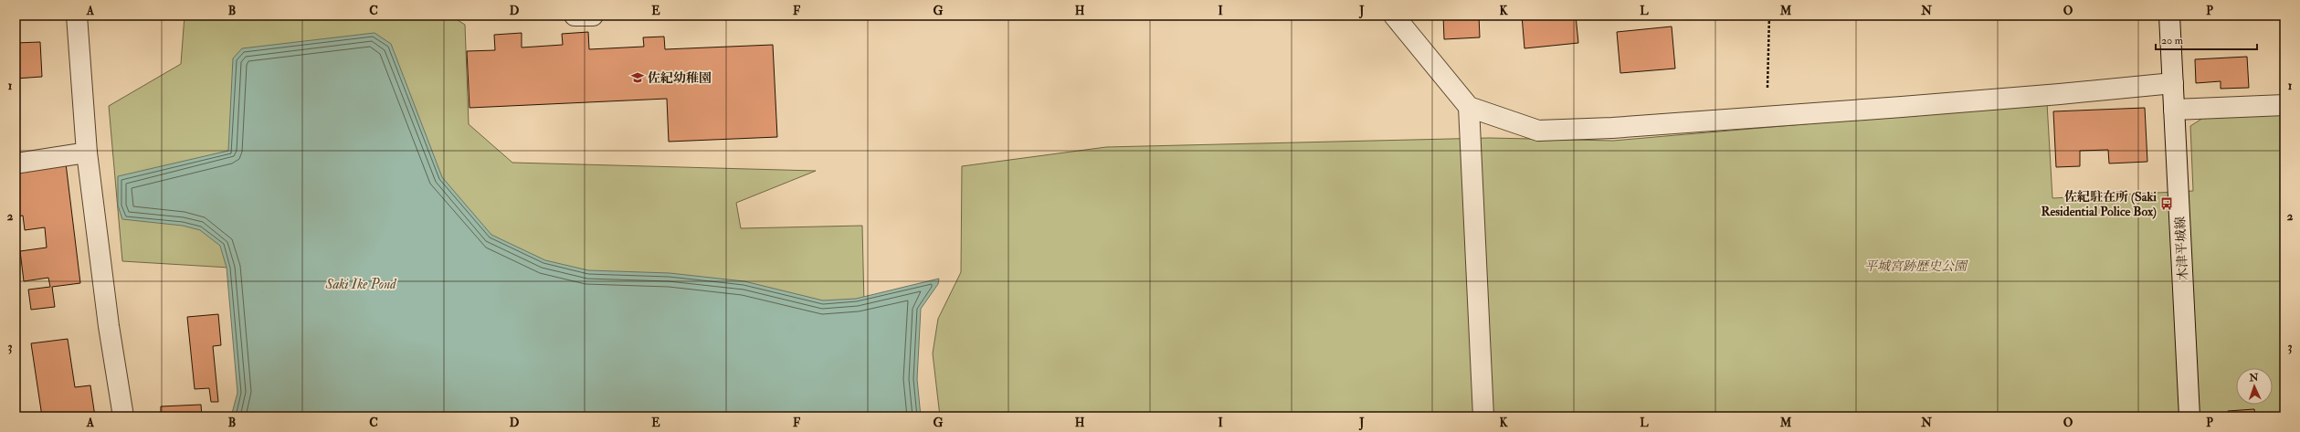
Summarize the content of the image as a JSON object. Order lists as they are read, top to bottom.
{
  "streets": {
    "street": ["木津平城線"]
  },
  "water": ["Saki Ike Pond"],
  "parks": ["平城宮跡歴史公園"],
  "places": {
    "school or university": ["佐紀幼稚園"],
    "bus stop": ["佐紀駐在所 (Saki Residential Police Box)"]
  },
  "scale_bar": "20 m",
  "north": "top",
  "grid": {
    "columns": [
      "A",
      "B",
      "C",
      "D",
      "E",
      "F",
      "G",
      "H",
      "I",
      "J",
      "K",
      "L",
      "M",
      "N",
      "O",
      "P"
    ],
    "rows": ["1", "2", "3"]
  }
}
